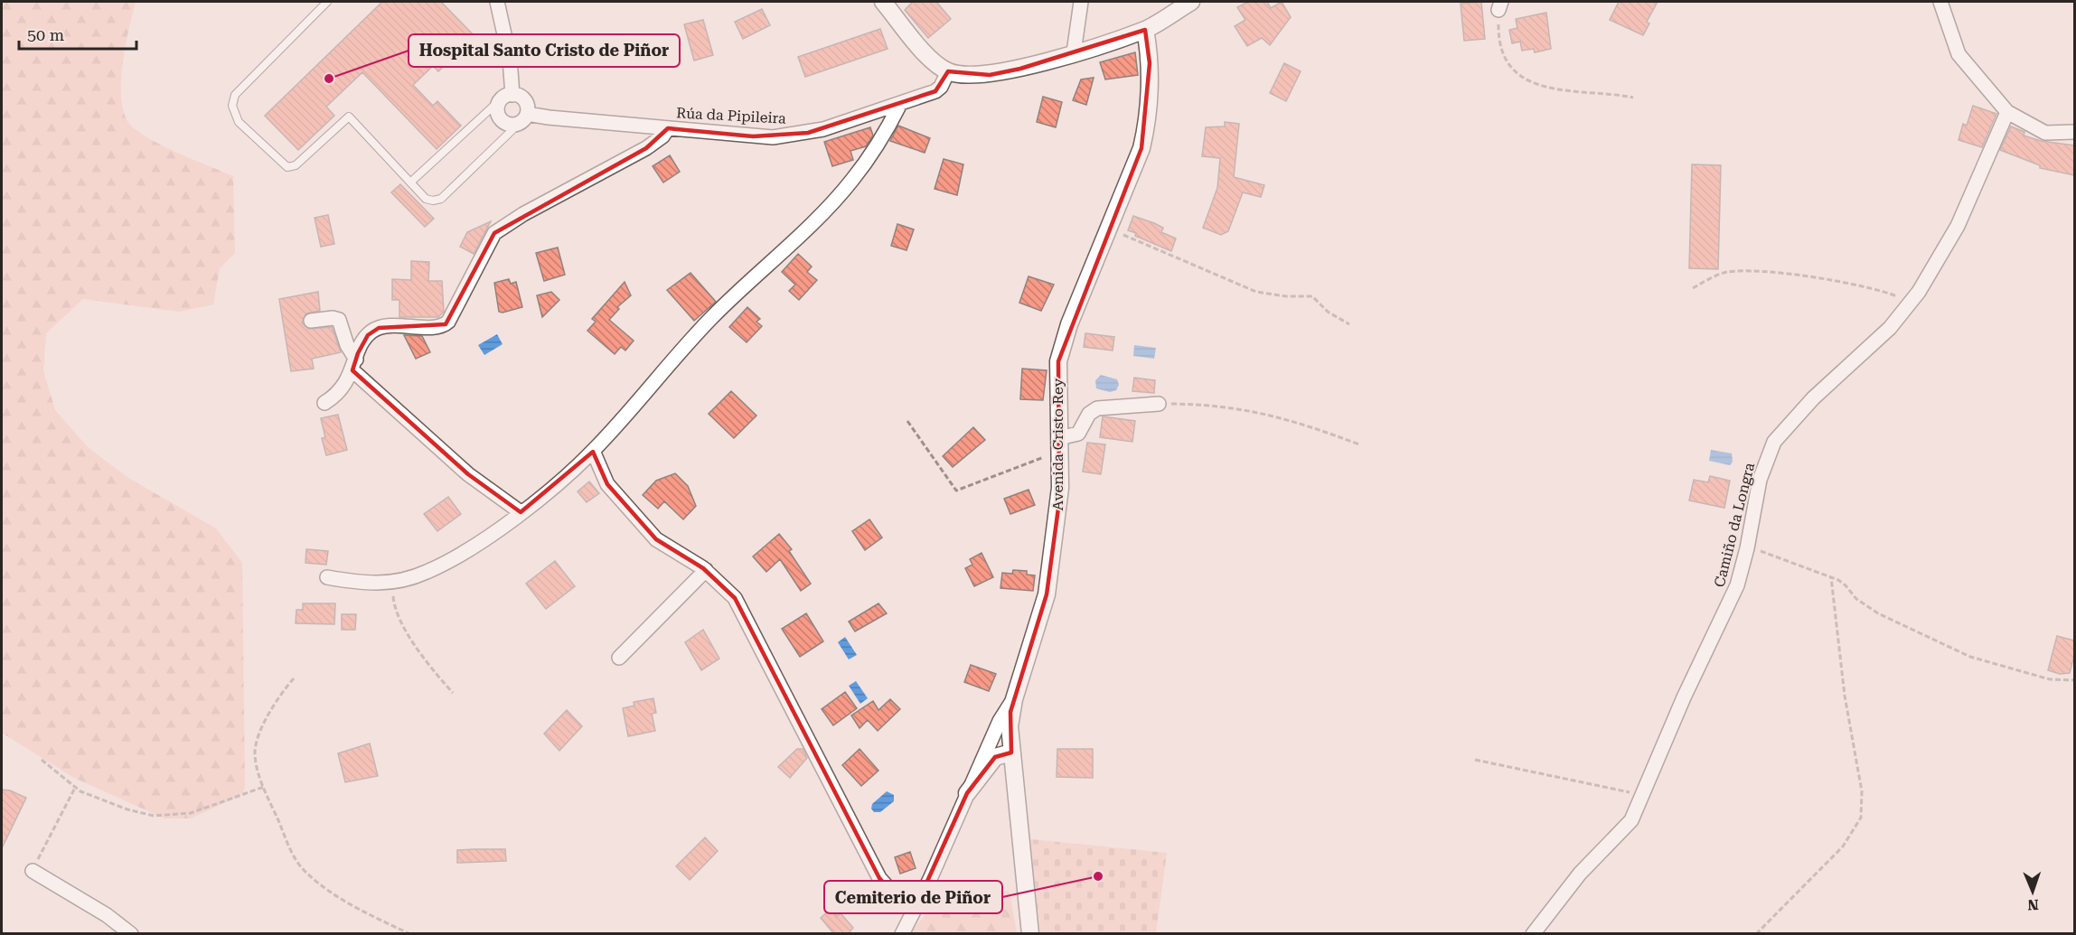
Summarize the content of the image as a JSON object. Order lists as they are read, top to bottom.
{
  "streets": {
    "street": ["Rúa da Pipileira", "Avenida Cristo Rey", "Camiño da Longra"]
  },
  "places": ["Hospital Santo Cristo de Piñor", "Cemiterio de Piñor"],
  "scale_bar": "50 m",
  "north": "bottom"
}
